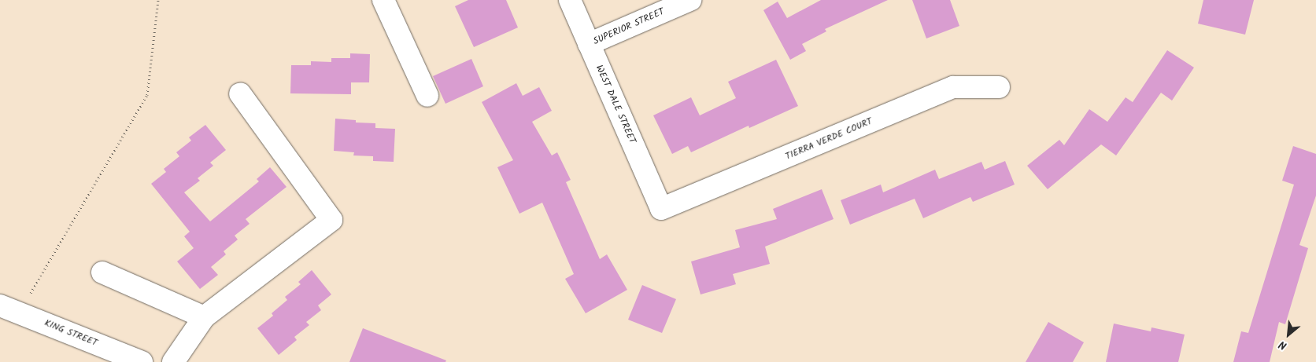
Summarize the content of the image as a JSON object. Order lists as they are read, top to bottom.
{
  "streets": {
    "street": [
      "SUPERIOR STREET",
      "WEST DALE STREET",
      "TIERRA VERDE COURT",
      "KING STREET"
    ]
  },
  "crossings": [
    ["SUPERIOR STREET", "WEST DALE STREET"],
    ["WEST DALE STREET", "TIERRA VERDE COURT"]
  ],
  "north": "bottom left"
}
